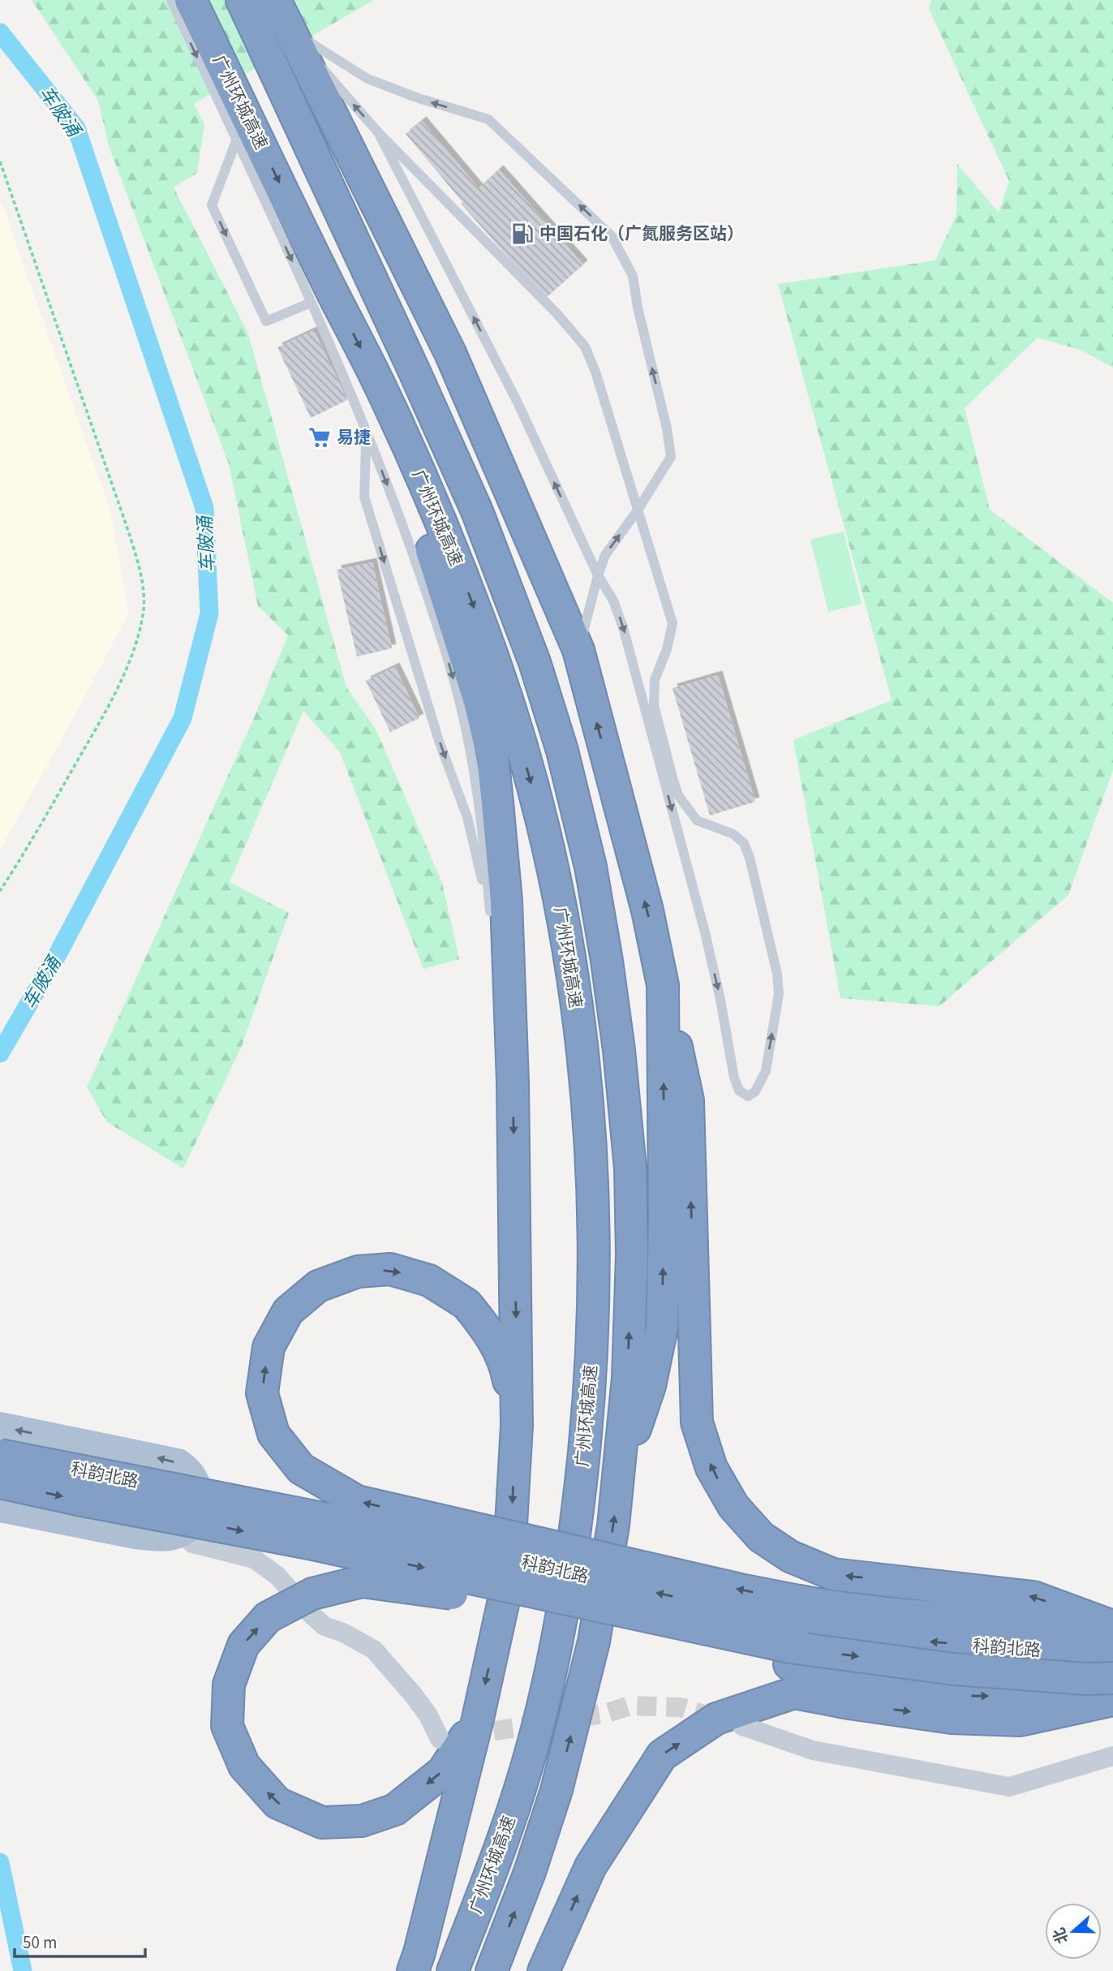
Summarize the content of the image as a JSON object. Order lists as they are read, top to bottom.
{
  "streets": {
    "highway": ["广州环城高速", "科韵北路"]
  },
  "water": ["车陂涌"],
  "places": {
    "fuel station": ["中国石化（广氮服务区站）"],
    "supermarket": ["易捷"]
  },
  "scale_bar": "50 m",
  "north": "left"
}
